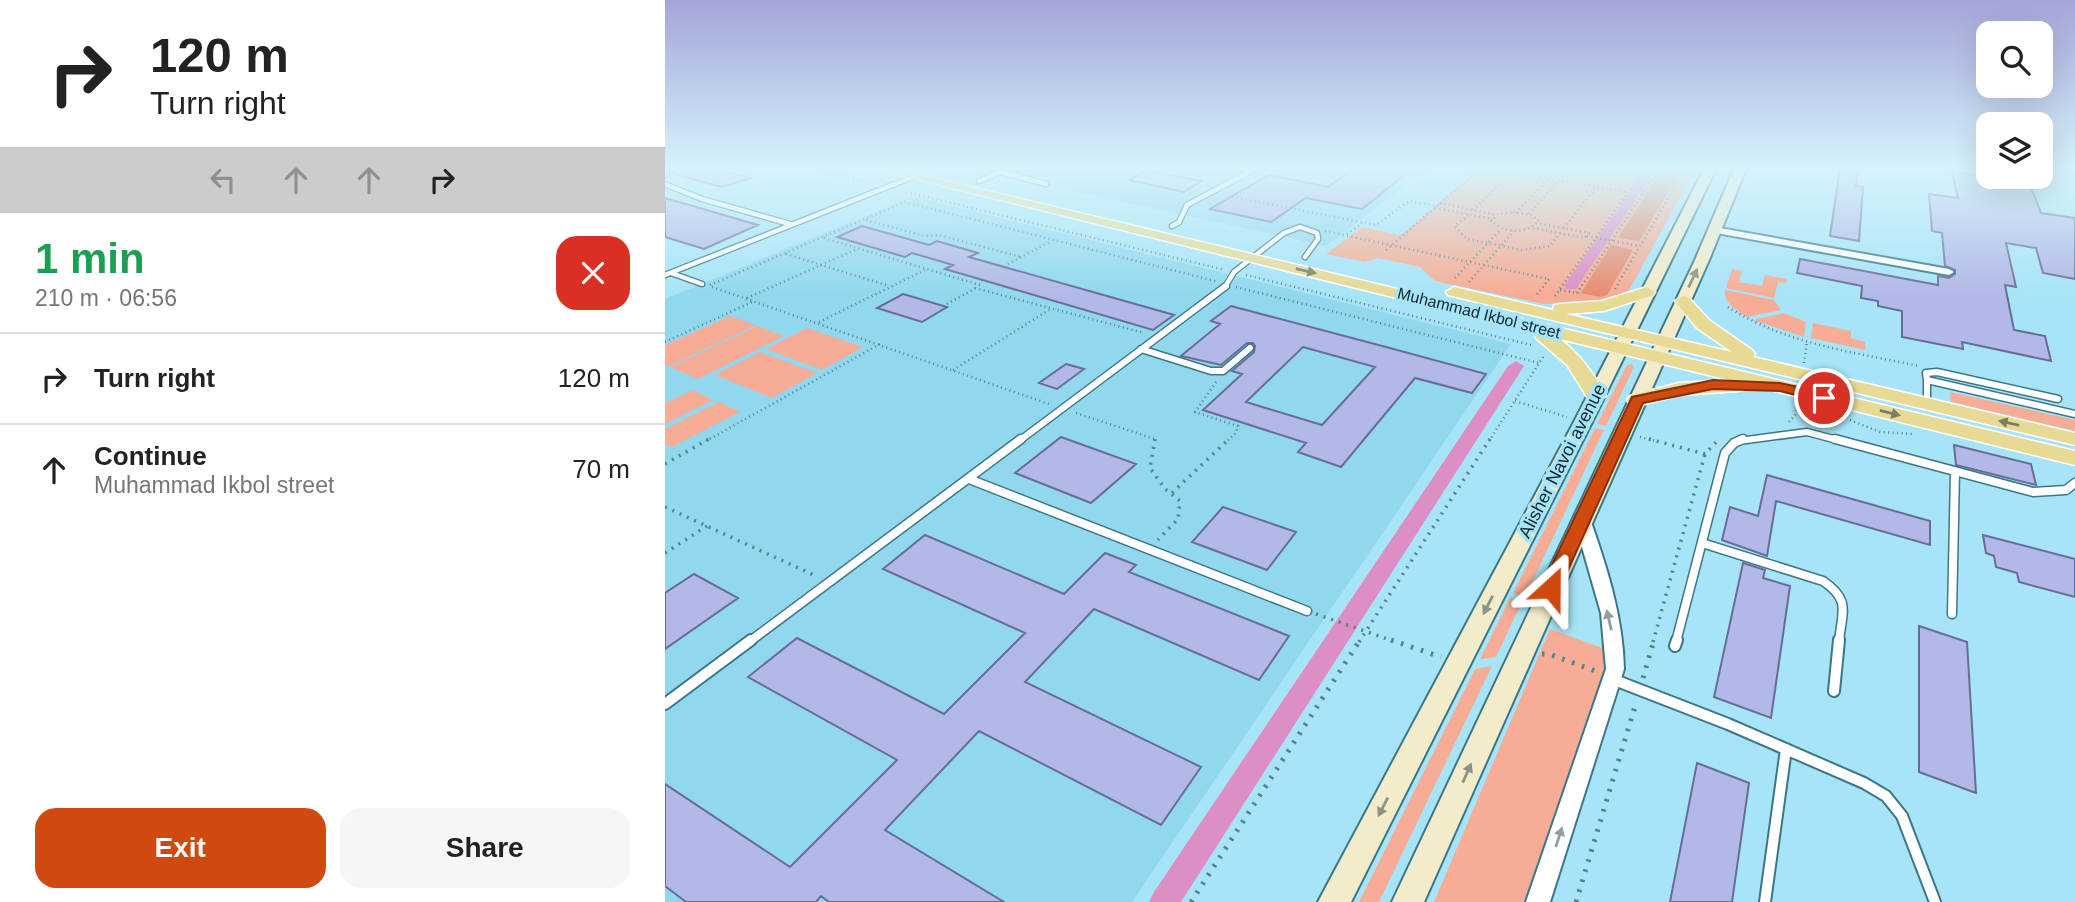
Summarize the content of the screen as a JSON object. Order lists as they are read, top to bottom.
{
  "streets": {
    "main road": ["Muhammad Ikbol street", "Alisher Navoi avenue"]
  },
  "crossings": [
    ["Muhammad Ikbol street", "Alisher Navoi avenue"]
  ],
  "page": {
    "turn": ["120 m", "Turn right"],
    "heading": ["1 min", "210 m · 06:56"],
    "list": [
      {
        "name": "Turn right",
        "value": "120 m"
      },
      {
        "name": "Continue",
        "note": "Muhammad Ikbol street",
        "value": "70 m"
      }
    ],
    "buttons": ["Exit", "Share"]
  }
}
